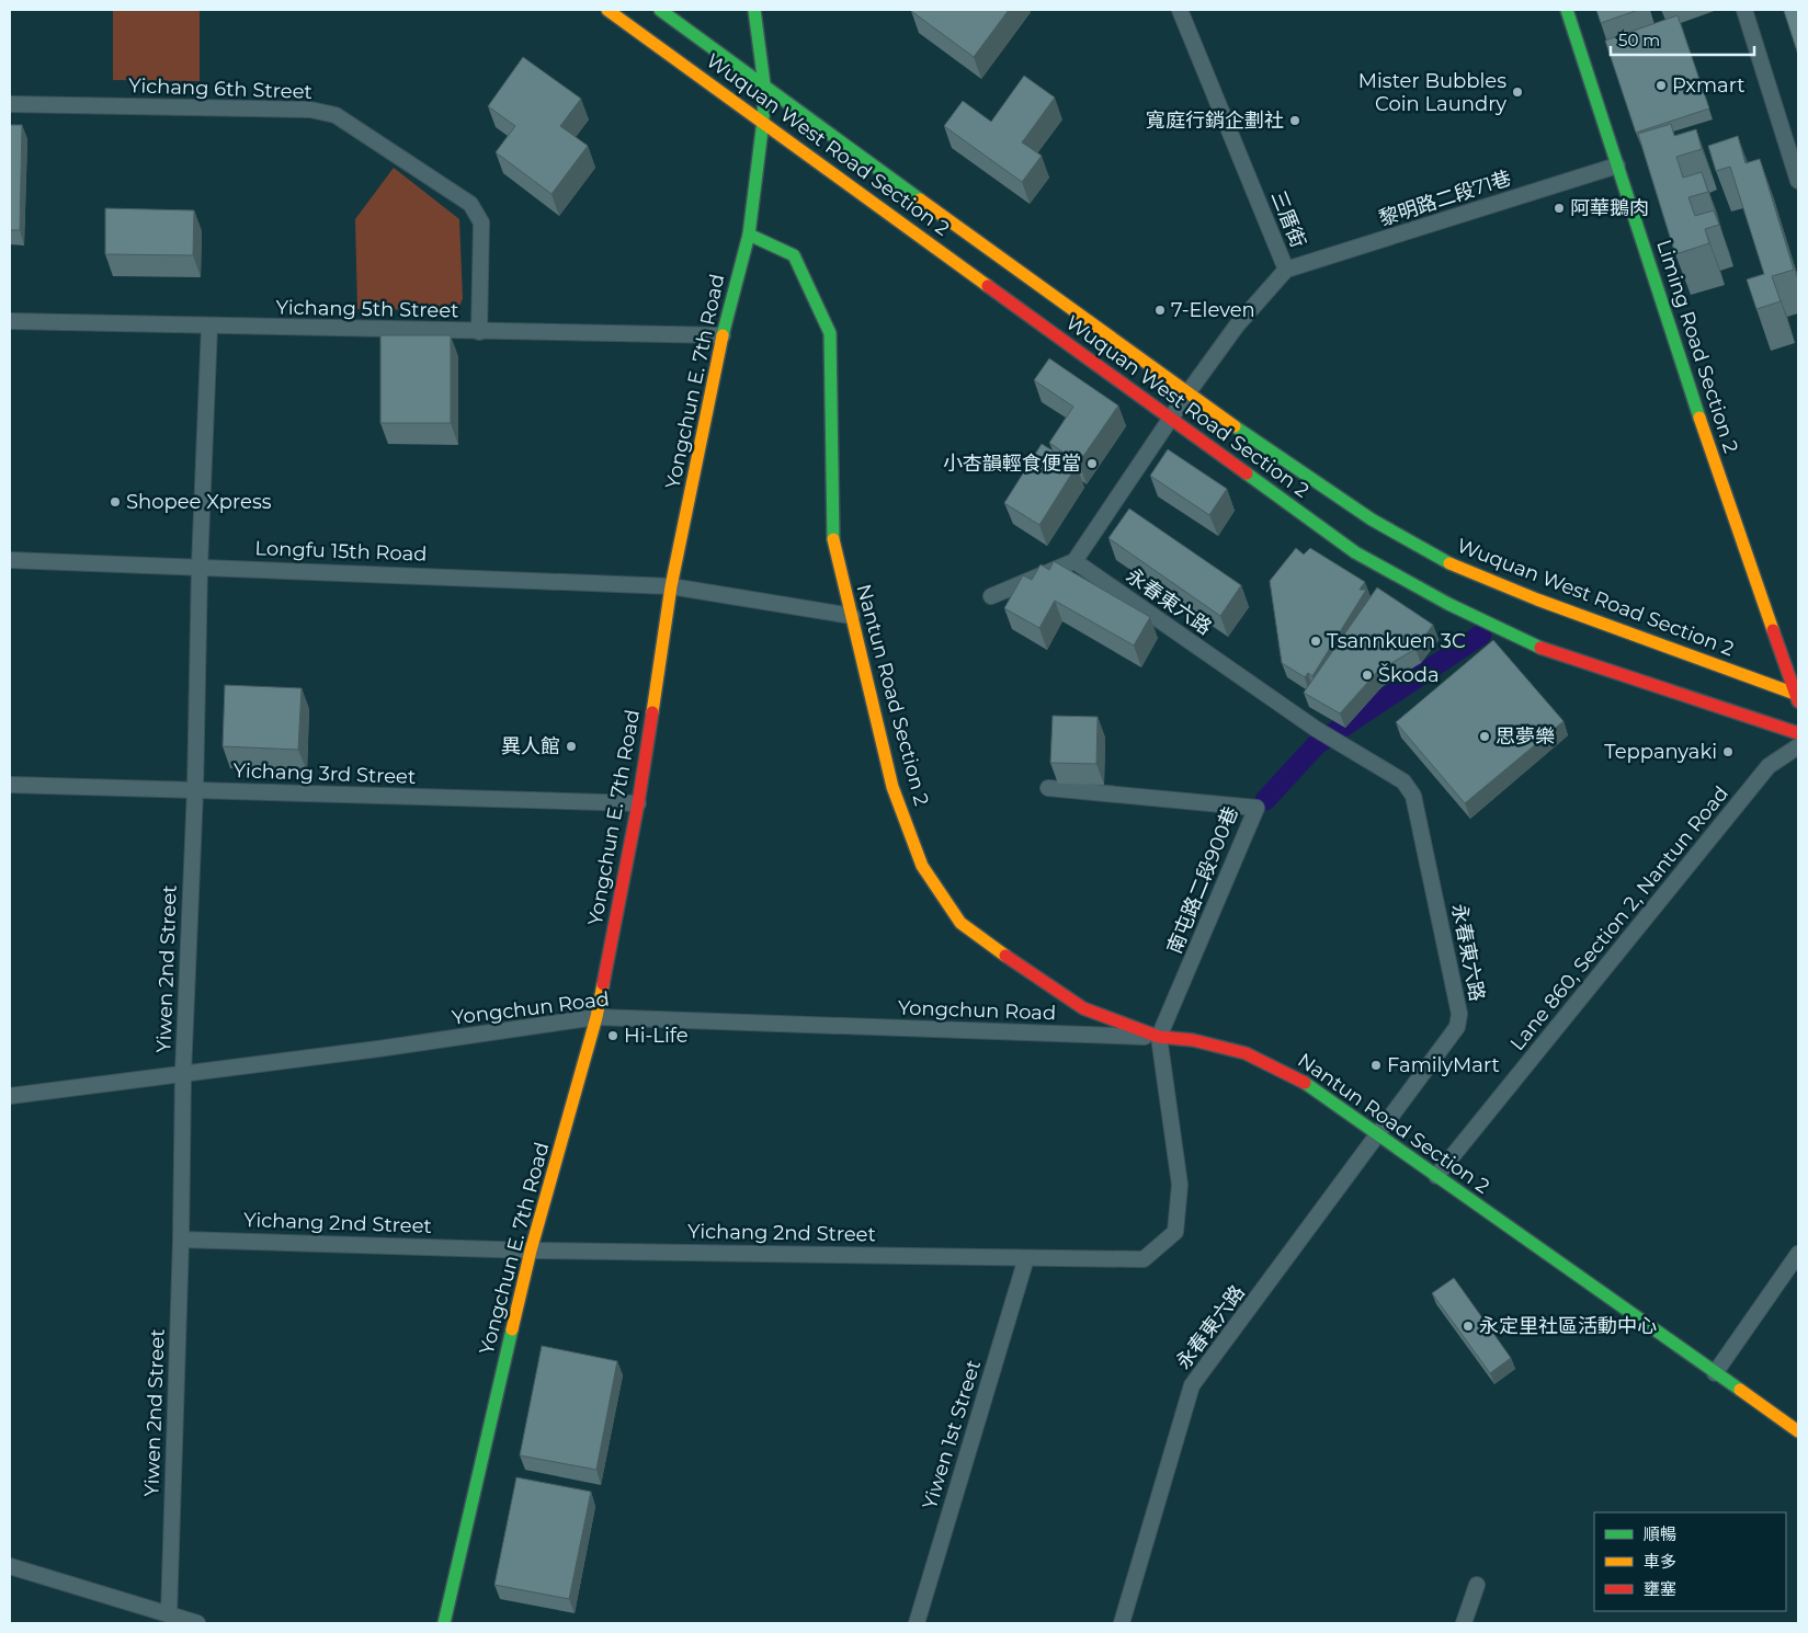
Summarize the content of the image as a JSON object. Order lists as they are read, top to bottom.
{
  "streets": {
    "main road": [
      "Wuquan West Road Section 2",
      "Liming Road Section 2",
      "Yongchun E. 7th Road",
      "Nantun Road Section 2"
    ],
    "street": [
      "Yichang 6th Street",
      "黎明路二段71巷",
      "三厝街",
      "Yichang 5th Street",
      "Longfu 15th Road",
      "永春東六路",
      "Yichang 3rd Street",
      "南屯路二段900巷",
      "Lane 860, Section 2, Nantun Road",
      "Yiwen 2nd Street",
      "Yongchun Road",
      "Yichang 2nd Street",
      "Yiwen 1st Street"
    ]
  },
  "crossings": [
    ["Yichang 6th Street", "Yichang 5th Street"],
    ["Wuquan West Road Section 2", "三厝街"],
    ["Wuquan West Road Section 2", "Liming Road Section 2"],
    ["Wuquan West Road Section 2", "Yongchun E. 7th Road"],
    ["黎明路二段71巷", "三厝街"],
    ["黎明路二段71巷", "Liming Road Section 2"],
    ["三厝街", "永春東六路"],
    ["Yichang 5th Street", "Yongchun E. 7th Road"],
    ["Yichang 5th Street", "Yiwen 2nd Street"],
    ["Yongchun E. 7th Road", "Longfu 15th Road"],
    ["Yongchun E. 7th Road", "Nantun Road Section 2"],
    ["Yongchun E. 7th Road", "Yichang 3rd Street"],
    ["Yongchun E. 7th Road", "Yongchun Road"],
    ["Yongchun E. 7th Road", "Yichang 2nd Street"],
    ["Longfu 15th Road", "Nantun Road Section 2"],
    ["Longfu 15th Road", "Yiwen 2nd Street"],
    ["永春東六路", "Nantun Road Section 2"],
    ["Nantun Road Section 2", "南屯路二段900巷"],
    ["Nantun Road Section 2", "Lane 860, Section 2, Nantun Road"],
    ["Nantun Road Section 2", "Yongchun Road"],
    ["Nantun Road Section 2", "Yichang 2nd Street"],
    ["Yichang 3rd Street", "Yiwen 2nd Street"],
    ["南屯路二段900巷", "Yongchun Road"],
    ["南屯路二段900巷", "Yichang 2nd Street"],
    ["Yiwen 2nd Street", "Yongchun Road"],
    ["Yiwen 2nd Street", "Yichang 2nd Street"],
    ["Yongchun Road", "Yichang 2nd Street"],
    ["Yichang 2nd Street", "Yiwen 1st Street"]
  ],
  "places": [
    "Pxmart",
    "Mister Bubbles Coin Laundry",
    "寬庭行銷企劃社",
    "阿華鵝肉",
    "7-Eleven",
    "小杏韻輕食便當",
    "Shopee Xpress",
    "Tsannkuen 3C",
    "Škoda",
    "思夢樂",
    "異人館",
    "Teppanyaki",
    "Hi-Life",
    "FamilyMart",
    "永定里社區活動中心"
  ],
  "legend": ["順暢", "車多", "壅塞"],
  "scale_bar": "50 m"
}
